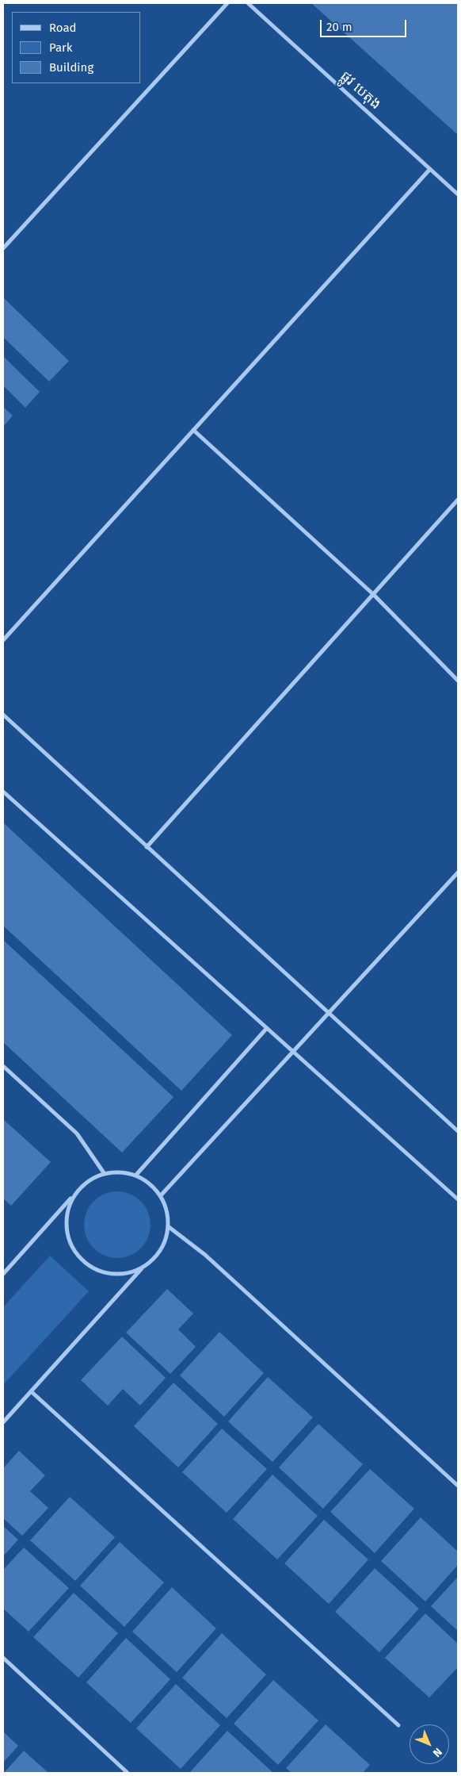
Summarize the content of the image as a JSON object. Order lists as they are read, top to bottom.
{
  "streets": {
    "street": ["ផ្លូវ បេតុង"]
  },
  "legend": ["Road", "Park", "Building"],
  "scale_bar": "20 m",
  "north": "bottom right"
}
